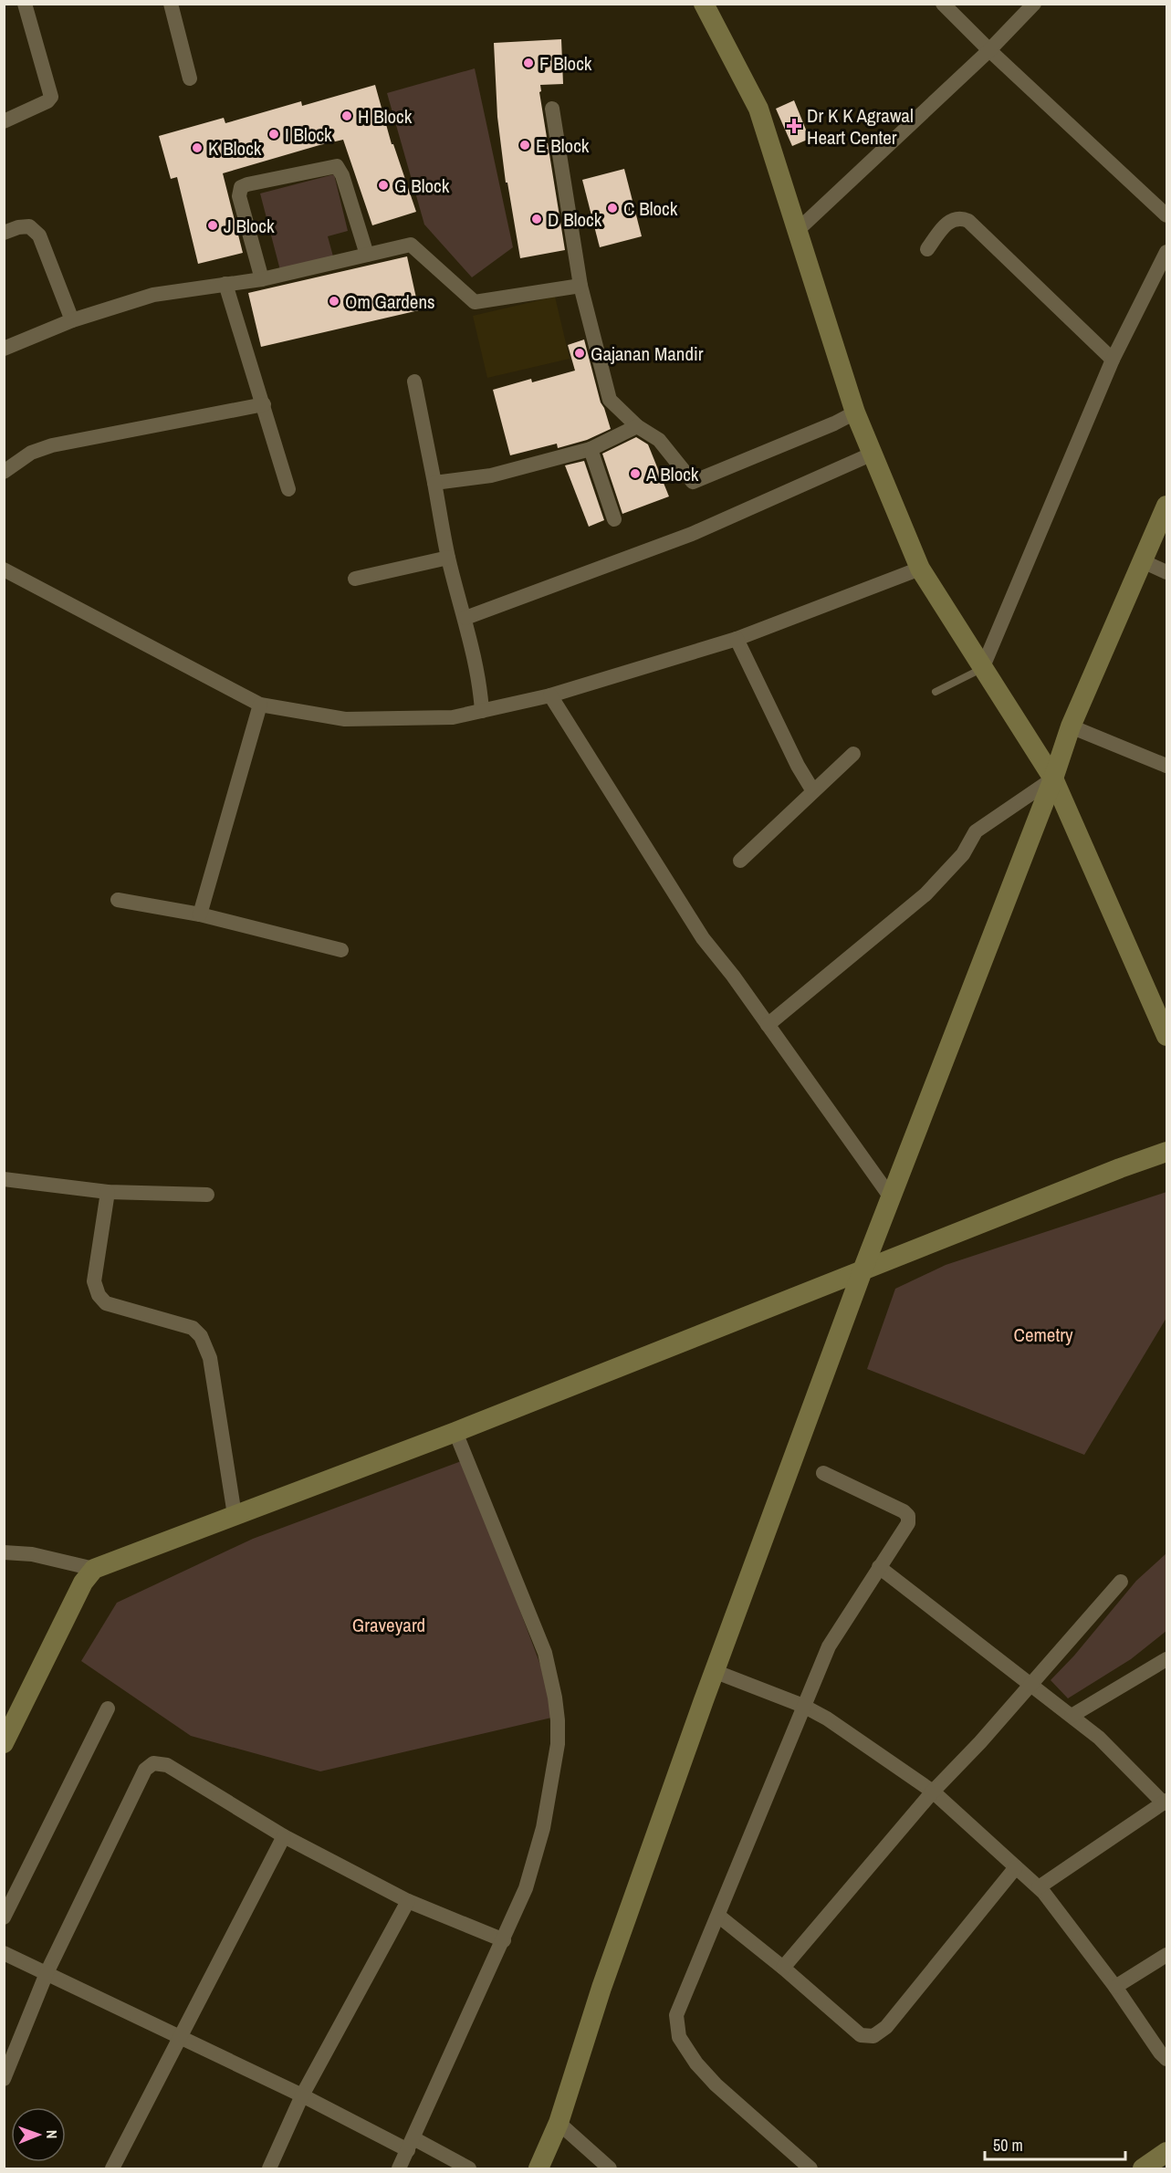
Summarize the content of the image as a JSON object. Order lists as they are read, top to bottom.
{
  "parks": ["Cemetry", "Graveyard"],
  "places": {
    "other": [
      "F Block",
      "H Block",
      "I Block",
      "E Block",
      "K Block",
      "G Block",
      "C Block",
      "D Block",
      "J Block",
      "Om Gardens",
      "Gajanan Mandir",
      "A Block"
    ],
    "health": ["Dr K K Agrawal Heart Center"]
  },
  "scale_bar": "50 m",
  "north": "right"
}
